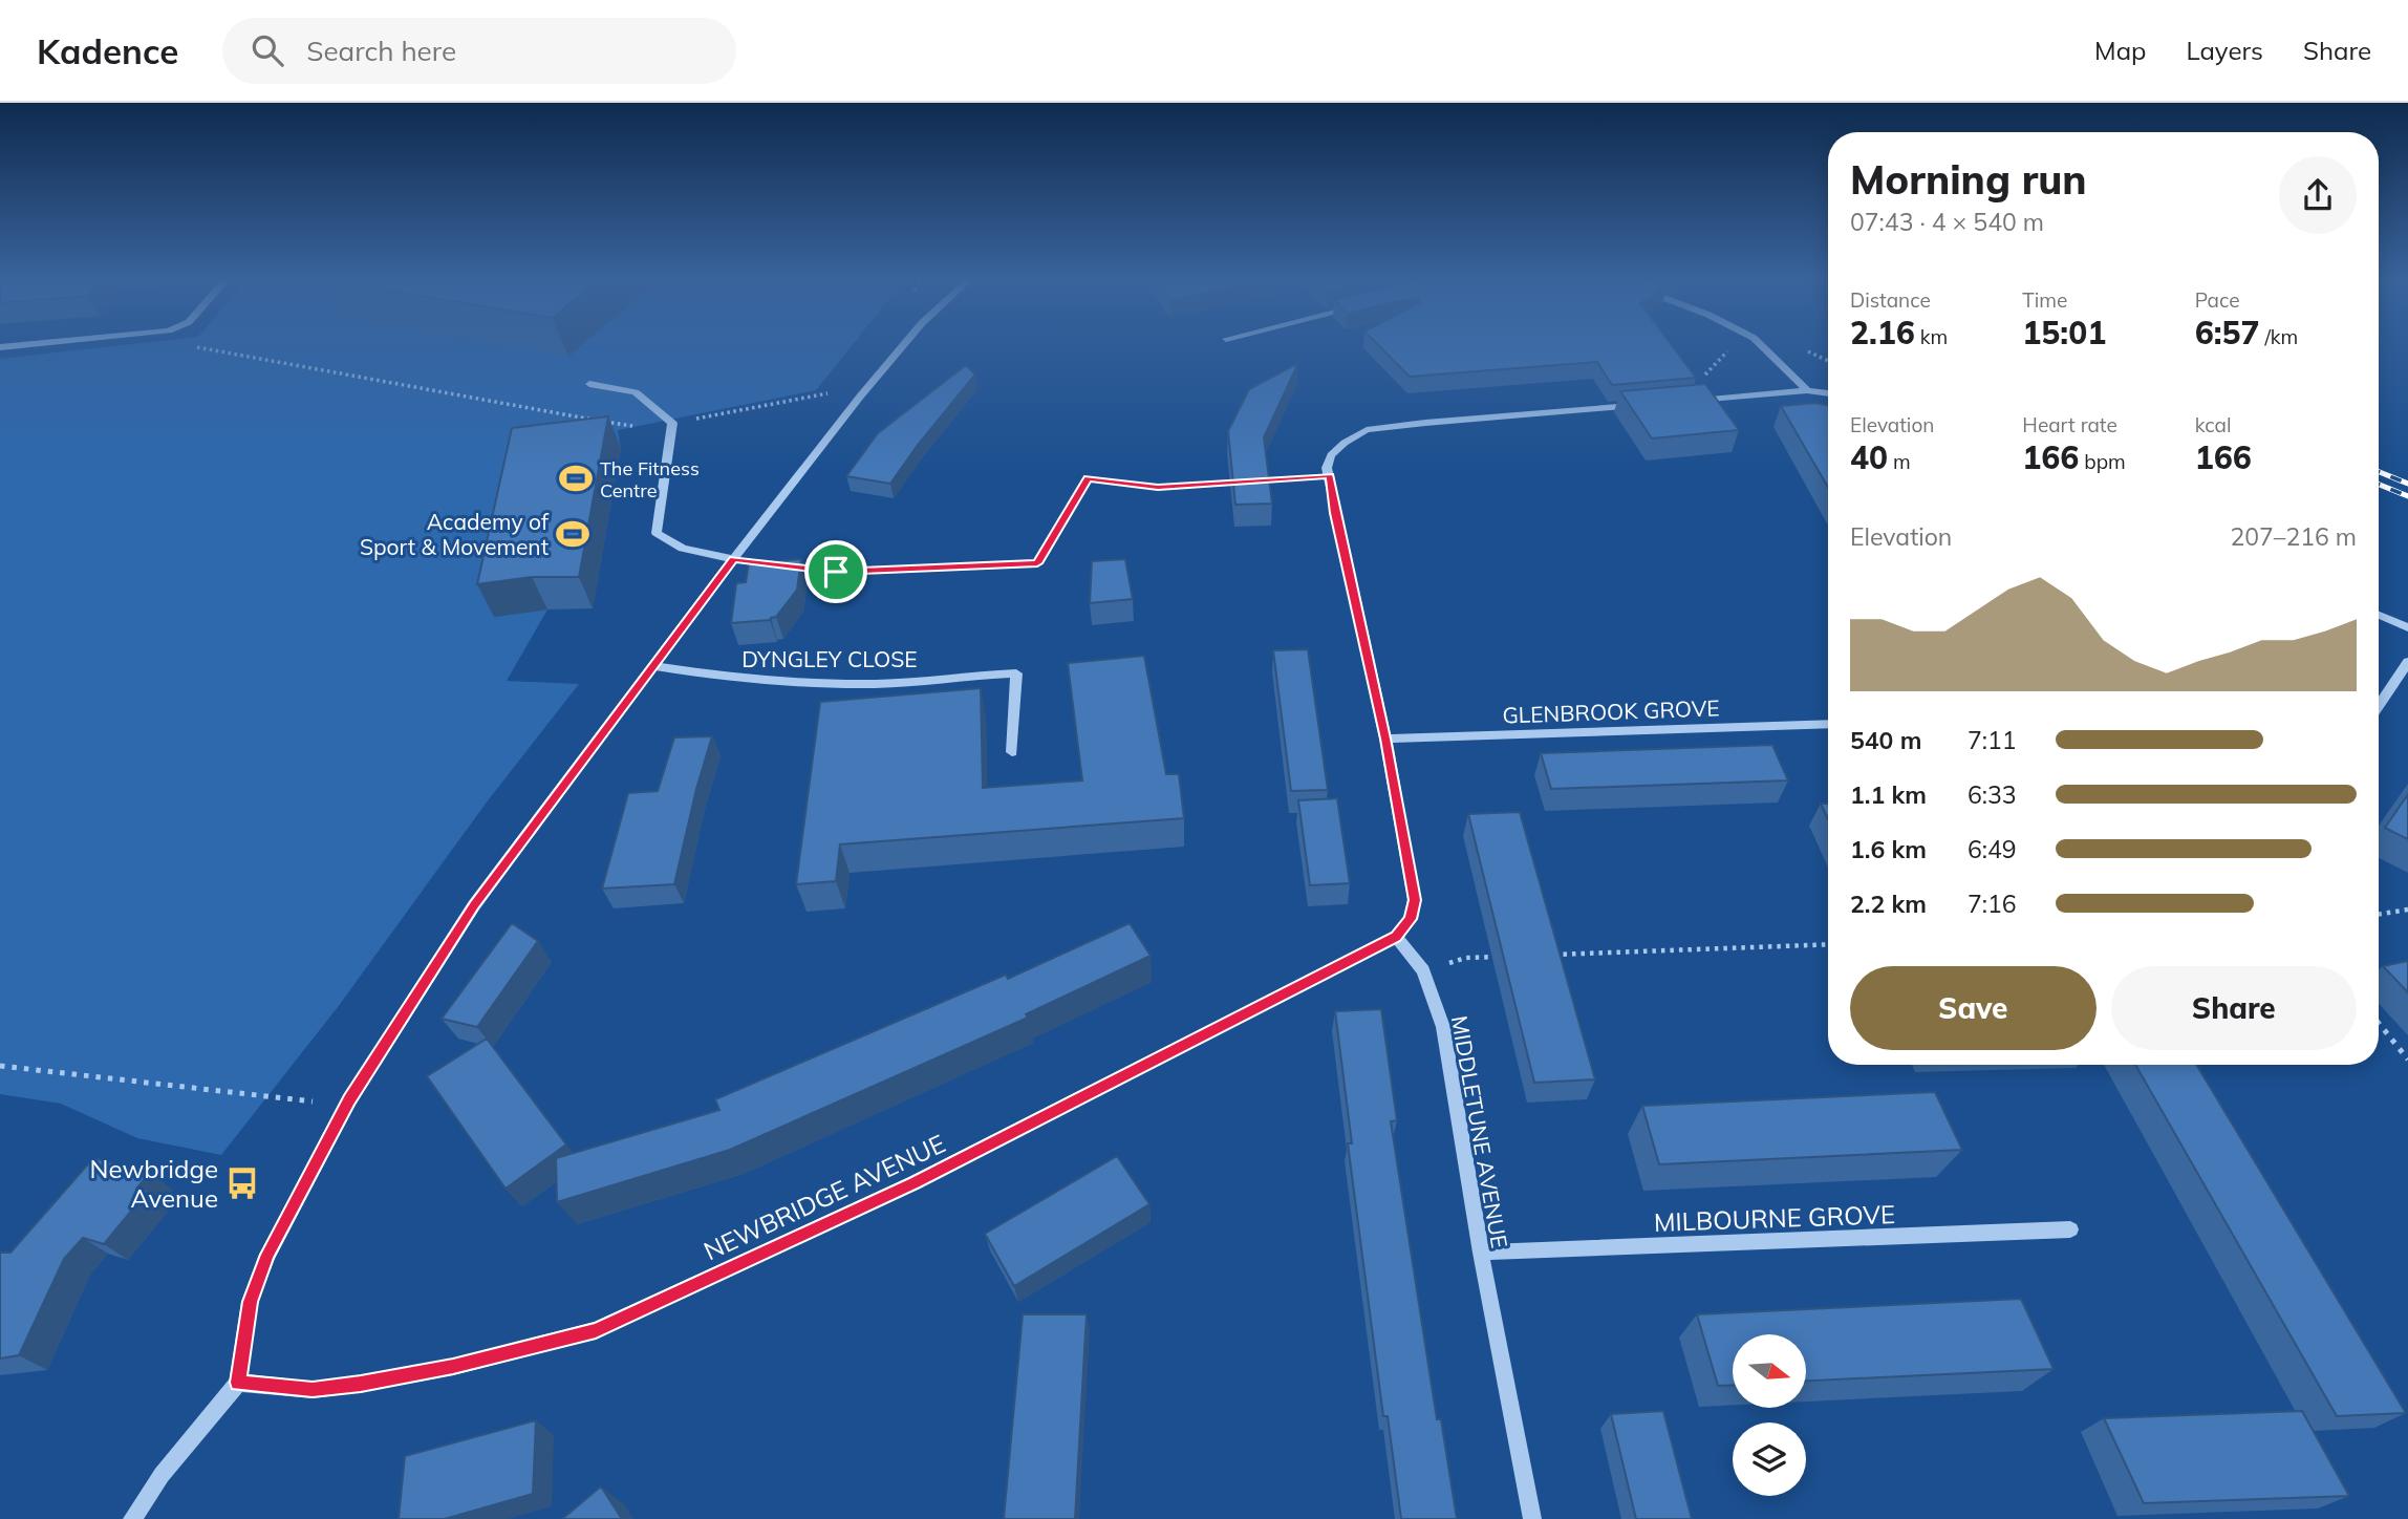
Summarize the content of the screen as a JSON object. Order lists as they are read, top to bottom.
{
  "streets": {
    "street": [
      "DYNGLEY CLOSE",
      "GLENBROOK GROVE",
      "MIDDLETUNE AVENUE",
      "NEWBRIDGE AVENUE",
      "MILBOURNE GROVE"
    ]
  },
  "crossings": [
    ["MIDDLETUNE AVENUE", "NEWBRIDGE AVENUE"],
    ["MIDDLETUNE AVENUE", "MILBOURNE GROVE"]
  ],
  "places": {
    "sports": ["The Fitness Centre", "Academy of Sport & Movement"],
    "bus stop": ["Newbridge Avenue"]
  },
  "north": "right",
  "page": {
    "header": "Kadence",
    "search": "Search here",
    "nav": ["Map", "Layers", "Share"],
    "heading": ["Morning run", "07:43 · 4 × 540 m"],
    "stats": [
      ["Distance", "2.16 km"],
      ["Time", "15:01"],
      ["Pace", "6:57 /km"],
      ["Elevation", "40 m"],
      ["Heart rate", "166 bpm"],
      ["kcal", "166"]
    ],
    "chart": ["Elevation", "207–216 m"],
    "list": [
      {
        "name": "540 m",
        "note": "7:11"
      },
      {
        "name": "1.1 km",
        "note": "6:33"
      },
      {
        "name": "1.6 km",
        "note": "6:49"
      },
      {
        "name": "2.2 km",
        "note": "7:16"
      }
    ],
    "buttons": ["Save", "Share"]
  }
}
